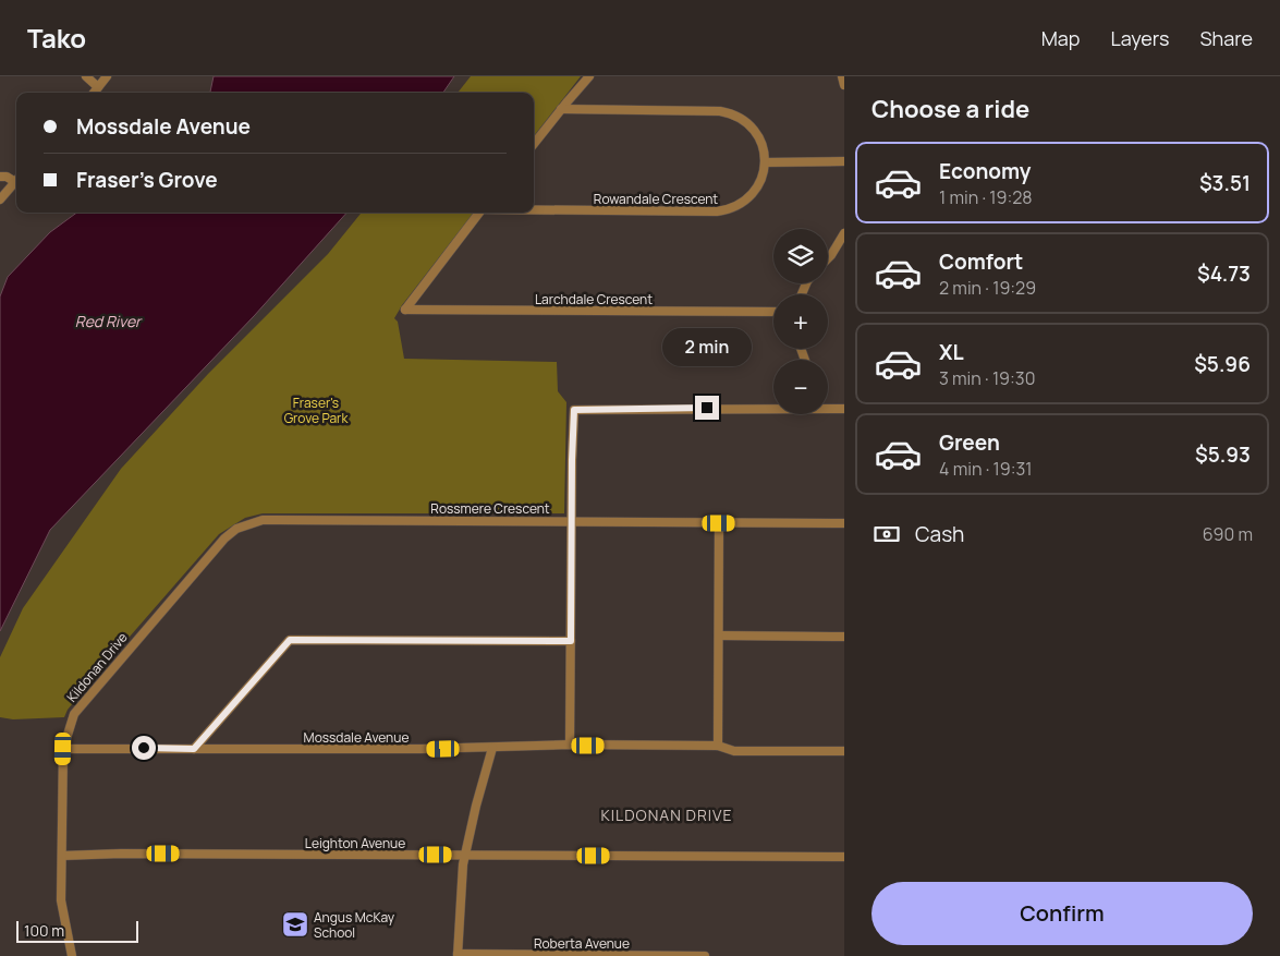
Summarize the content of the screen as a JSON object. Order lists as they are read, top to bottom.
{
  "streets": {
    "street": [
      "Rowandale Crescent",
      "Larchdale Crescent",
      "Rossmere Crescent",
      "Kildonan Drive",
      "Mossdale Avenue",
      "Leighton Avenue",
      "Roberta Avenue"
    ]
  },
  "crossings": [
    ["Rossmere Crescent", "Kildonan Drive"],
    ["Kildonan Drive", "Mossdale Avenue"],
    ["Kildonan Drive", "Leighton Avenue"]
  ],
  "districts": ["KILDONAN DRIVE"],
  "water": ["Red River"],
  "parks": ["Fraser's Grove Park"],
  "places": {
    "school or university": ["Angus McKay School"]
  },
  "scale_bar": "100 m",
  "page": {
    "header": "Tako",
    "nav": ["Map", "Layers", "Share"],
    "heading": "Choose a ride",
    "banner": ["Mossdale Avenue", "Fraser's Grove"],
    "list": [
      {
        "name": "Economy",
        "note": "1 min · 19:28",
        "value": "$3.51"
      },
      {
        "name": "Comfort",
        "note": "2 min · 19:29",
        "value": "$4.73"
      },
      {
        "name": "XL",
        "note": "3 min · 19:30",
        "value": "$5.96"
      },
      {
        "name": "Green",
        "note": "4 min · 19:31",
        "value": "$5.93"
      }
    ],
    "map_buttons": ["+", "−"],
    "bubble": "2 min",
    "pay": ["Cash", "690 m"],
    "buttons": "Confirm",
    "scale": "100 m"
  }
}
